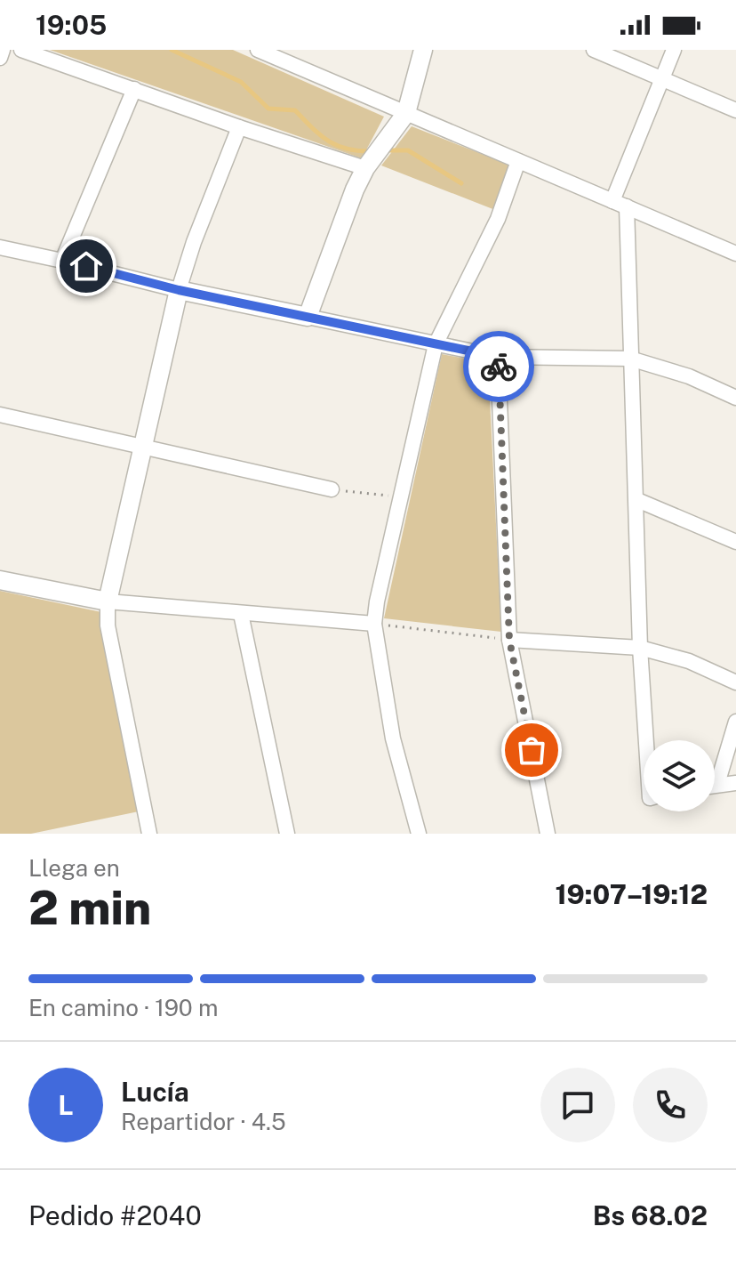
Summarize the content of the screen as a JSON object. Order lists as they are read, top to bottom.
{
  "page": {
    "status": "19:05",
    "heading": ["2 min", "Llega en", "19:07–19:12"],
    "panel": [
      "Lucía",
      "Repartidor · 4.5",
      "Pedido #2040",
      "Bs 68.02"
    ],
    "bar": "En camino · 190 m",
    "round": "L"
  }
}
